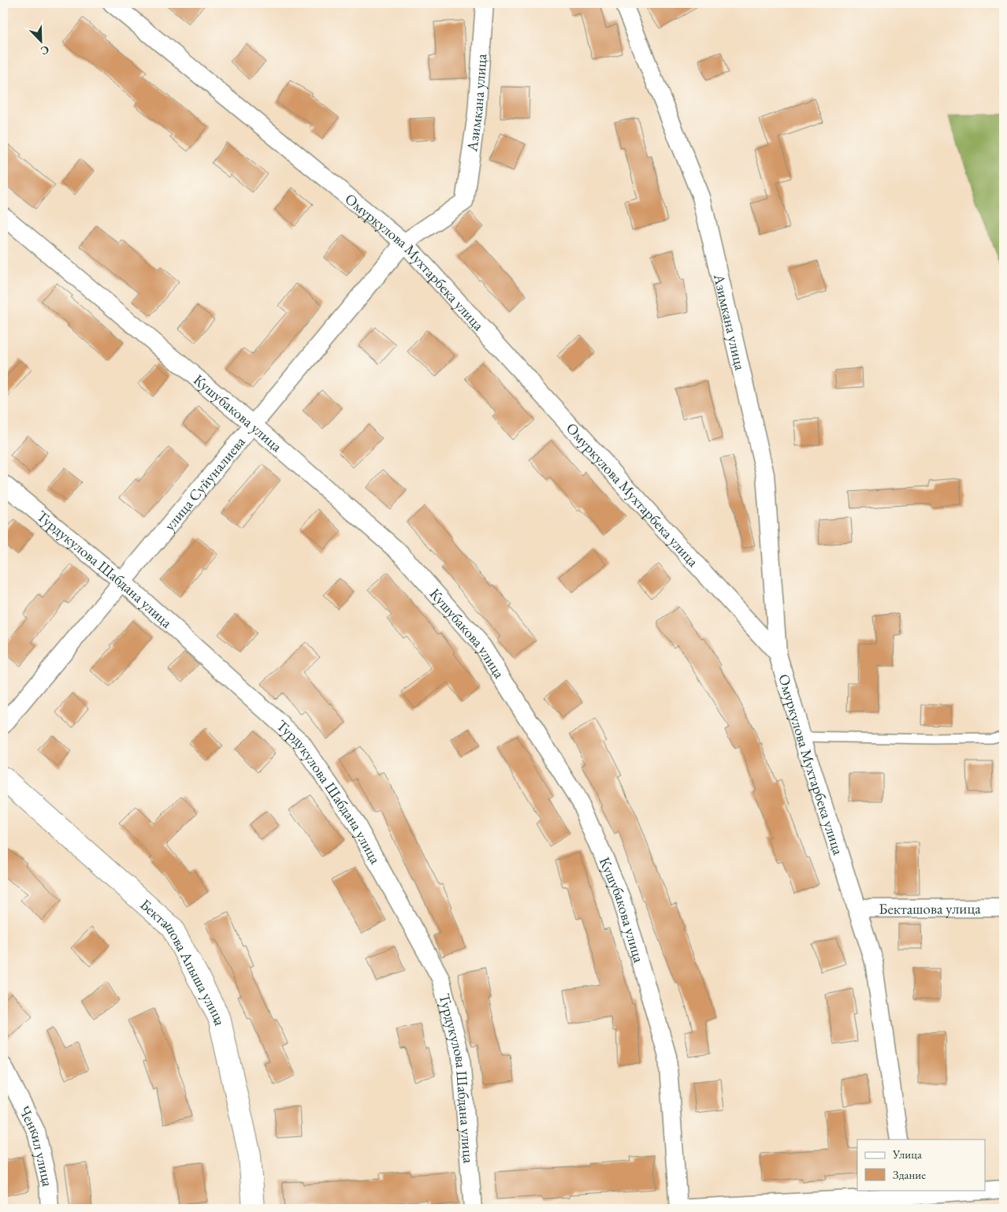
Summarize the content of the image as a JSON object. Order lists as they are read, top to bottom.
{
  "streets": {
    "street": [
      "Азимкана улица",
      "Омуркулова Мухтарбека улица",
      "Кушубакова улица",
      "улица Суйуналиева",
      "Турдукулова Шабдана улица",
      "Бекташова улица",
      "Бекташова Апыша улица",
      "Ченкил улица"
    ]
  },
  "crossings": [
    ["Азимкана улица", "Омуркулова Мухтарбека улица"],
    ["Азимкана улица", "улица Суйуналиева"],
    ["Омуркулова Мухтарбека улица", "улица Суйуналиева"],
    ["Омуркулова Мухтарбека улица", "Бекташова улица"],
    ["Кушубакова улица", "улица Суйуналиева"],
    ["улица Суйуналиева", "Турдукулова Шабдана улица"]
  ],
  "legend": ["Улица", "Здание"],
  "north": "bottom right"
}
